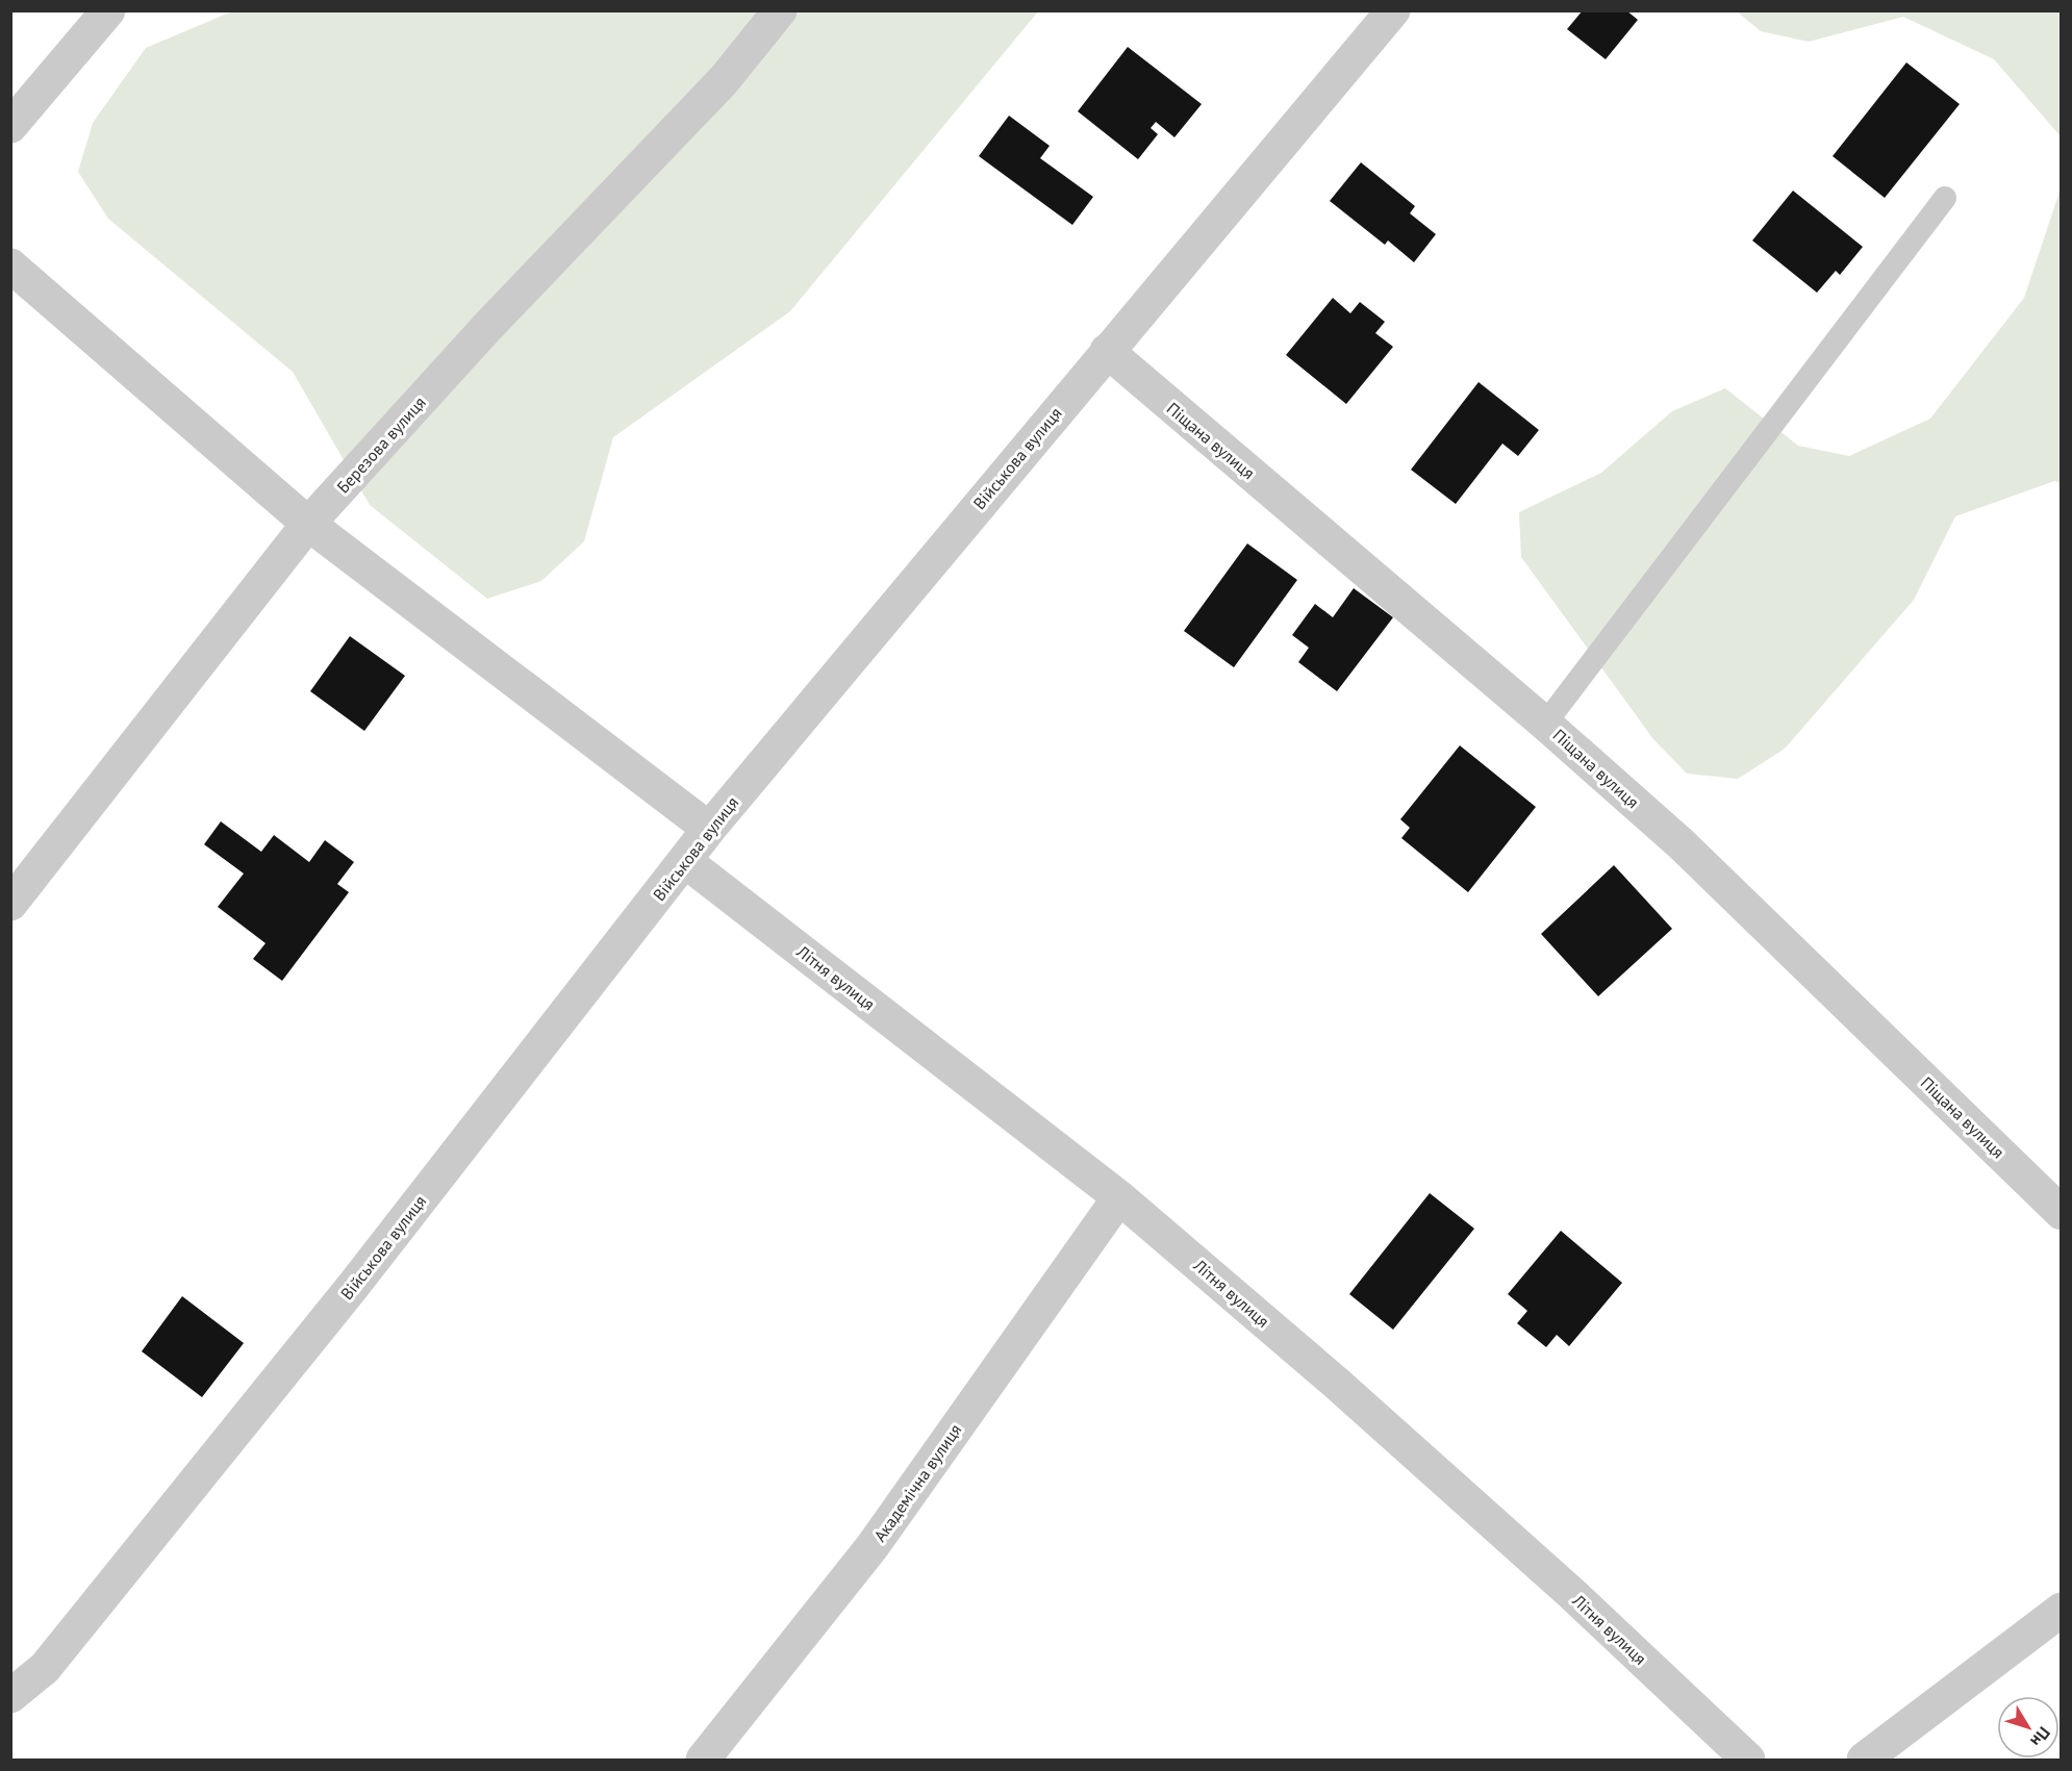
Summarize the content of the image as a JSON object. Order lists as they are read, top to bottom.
{
  "streets": {
    "street": [
      "Піщана вулиця",
      "Березова вулиця",
      "Військова вулиця",
      "Літня вулиця",
      "Академічна вулиця"
    ]
  },
  "crossings": [
    ["Піщана вулиця", "Військова вулиця"],
    ["Військова вулиця", "Літня вулиця"],
    ["Літня вулиця", "Академічна вулиця"]
  ],
  "north": "bottom right"
}
